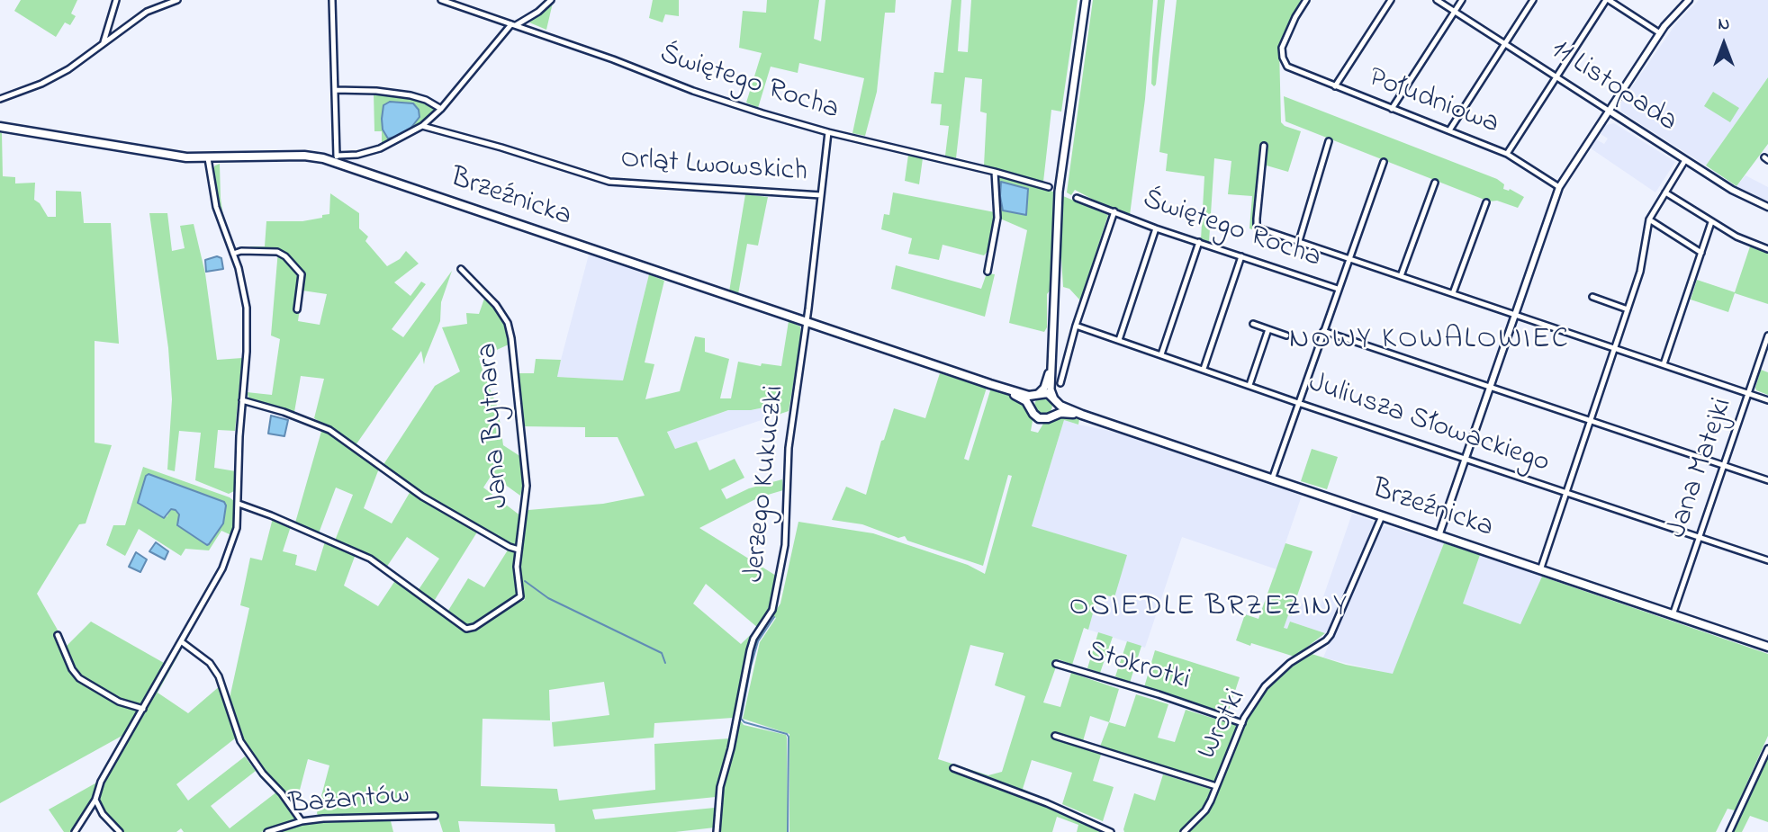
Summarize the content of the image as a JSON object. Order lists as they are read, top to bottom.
{
  "streets": {
    "main road": ["Brzeźnicka"],
    "street": [
      "Świętego Rocha",
      "11 Listopada",
      "Południowa",
      "Orląt Lwowskich",
      "Juliusza Słowackiego",
      "Jana Bytnara",
      "Jana Matejki",
      "Jerzego Kukuczki",
      "Stokrotki",
      "Wrotki",
      "Bażantów"
    ]
  },
  "crossings": [
    ["Świętego Rocha", "Jerzego Kukuczki"],
    ["Orląt Lwowskich", "Jerzego Kukuczki"],
    ["Brzeźnicka", "Jana Matejki"],
    ["Brzeźnicka", "Jerzego Kukuczki"],
    ["Brzeźnicka", "Wrotki"],
    ["Juliusza Słowackiego", "Jana Matejki"],
    ["Stokrotki", "Wrotki"]
  ],
  "districts": ["NOWY KOWALOWIEC", "OSIEDLE BRZEZINY"],
  "north": "top"
}
